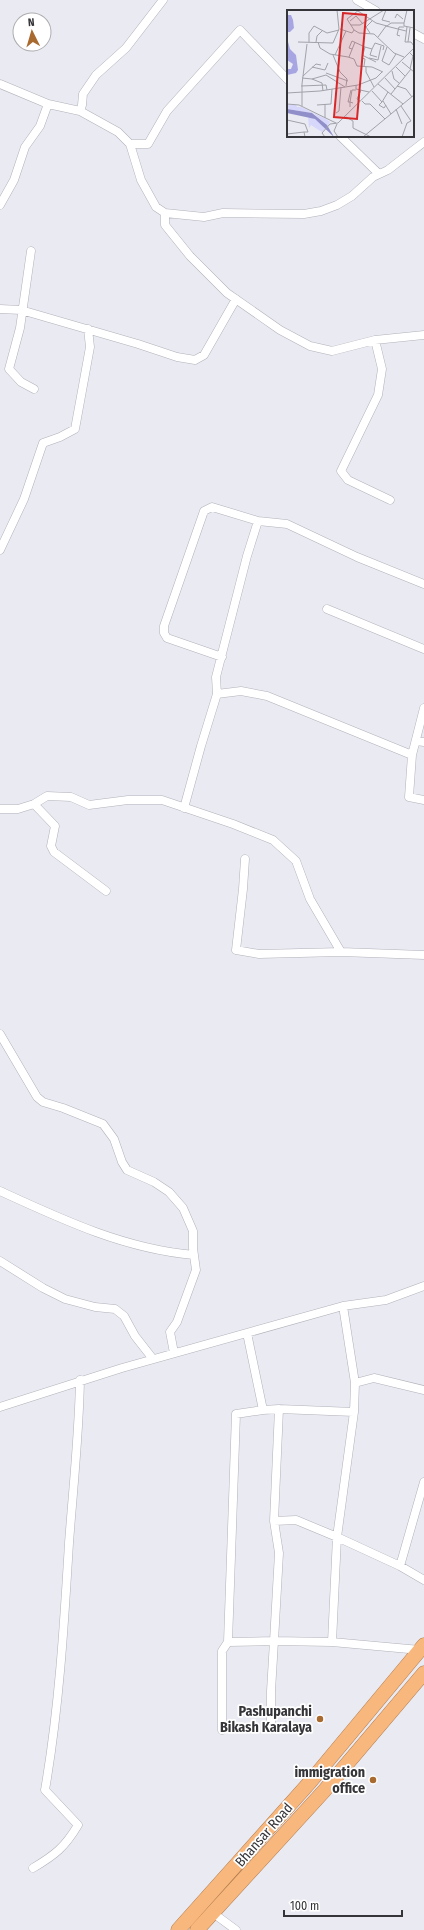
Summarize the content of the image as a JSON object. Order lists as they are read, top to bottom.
{
  "streets": {
    "highway": ["Bhansar Road"]
  },
  "places": ["Pashupanchi Bikash Karalaya", "immigration office"],
  "scale_bar": "100 m",
  "north": "top"
}
